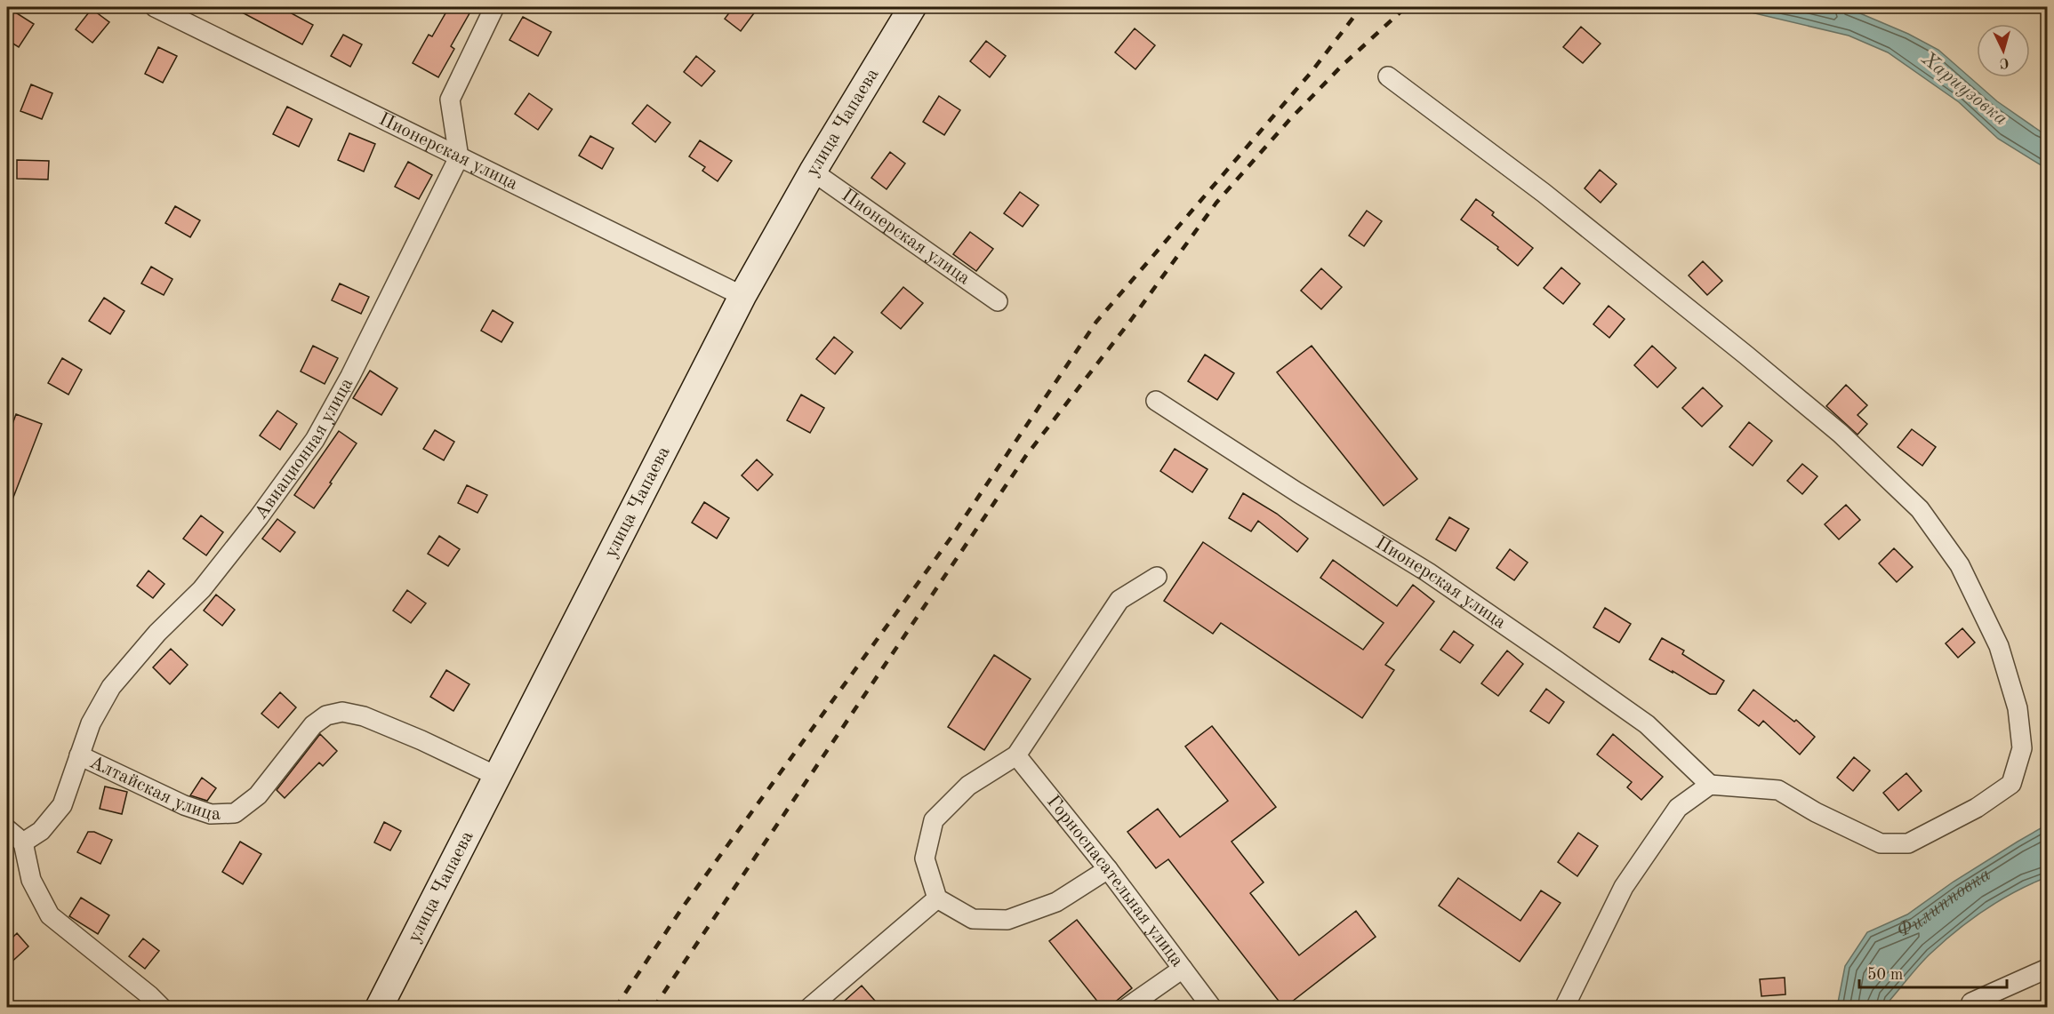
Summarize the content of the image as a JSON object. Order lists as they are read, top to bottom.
{
  "streets": {
    "street": [
      "улица Чапаева",
      "Пионерская улица",
      "Авиационная улица",
      "Алтайская улица",
      "Горноспасательная улица"
    ]
  },
  "crossings": [
    ["улица Чапаева", "Пионерская улица"],
    ["улица Чапаева", "Алтайская улица"],
    ["Пионерская улица", "Авиационная улица"],
    ["Авиационная улица", "Алтайская улица"]
  ],
  "water": ["Хариузовка", "Филипповка"],
  "scale_bar": "50 m",
  "north": "bottom"
}
